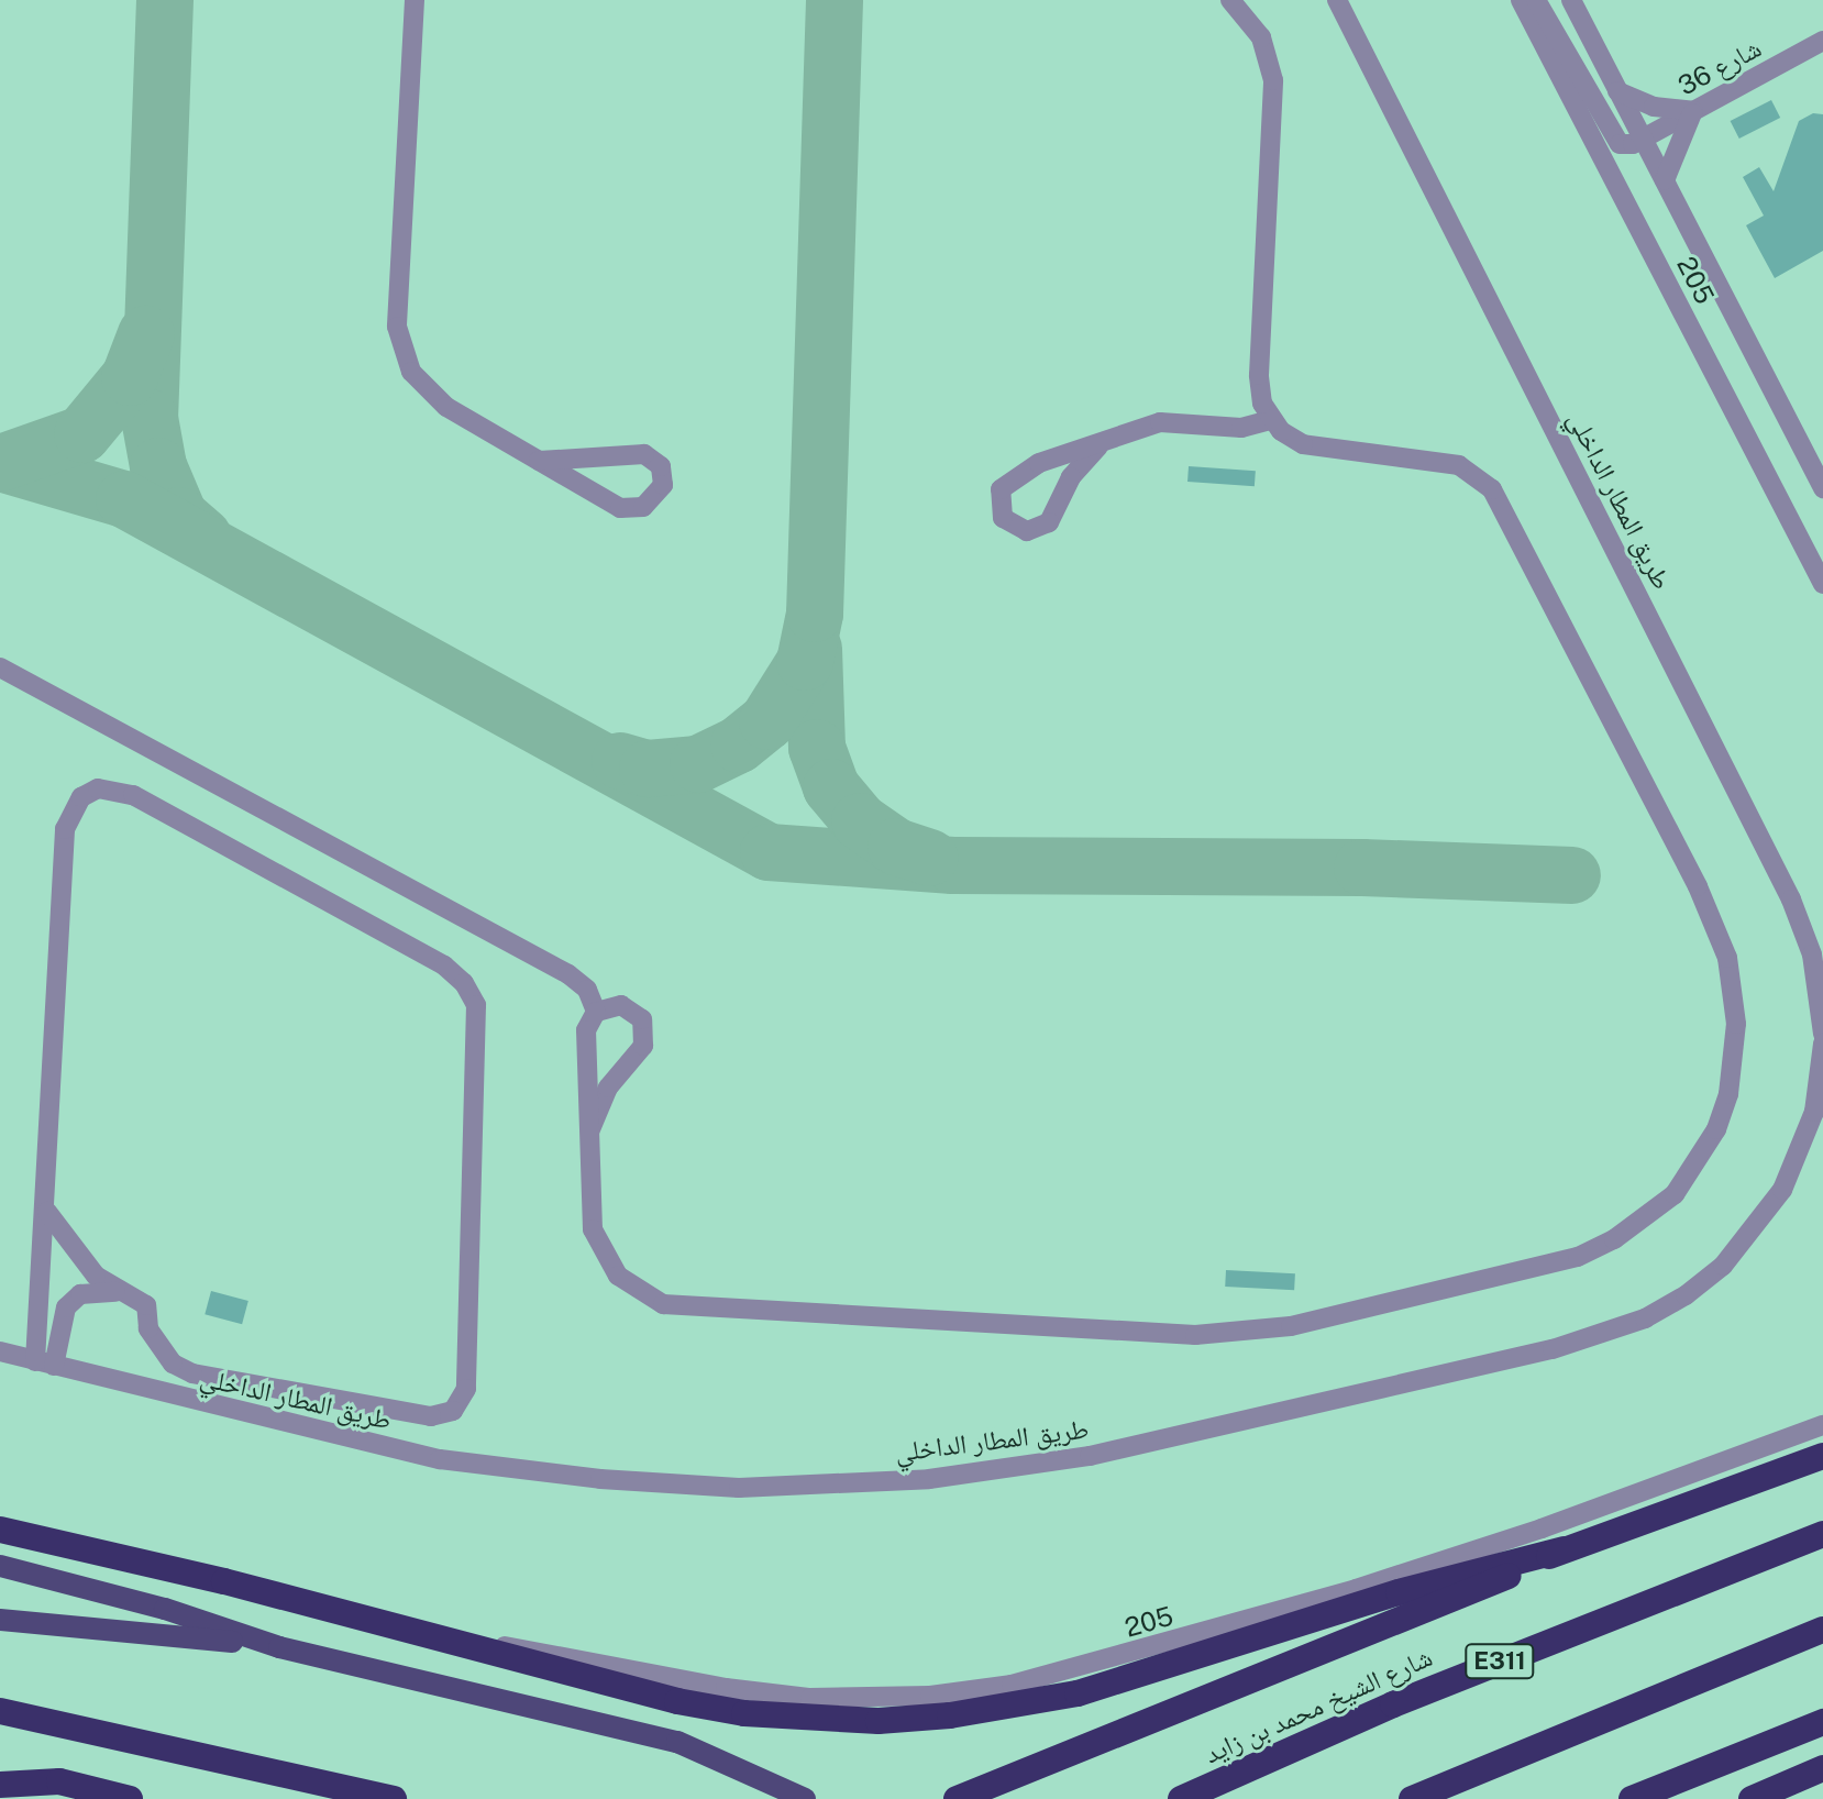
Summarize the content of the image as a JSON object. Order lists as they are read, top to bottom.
{
  "streets": {
    "highway": ["E311", "شارع الشيخ محمد بن زايد"],
    "street": ["شارع 36", "205", "طريق المطار الداخلي"]
  },
  "crossings": [
    ["شارع 36", "205"]
  ]
}
